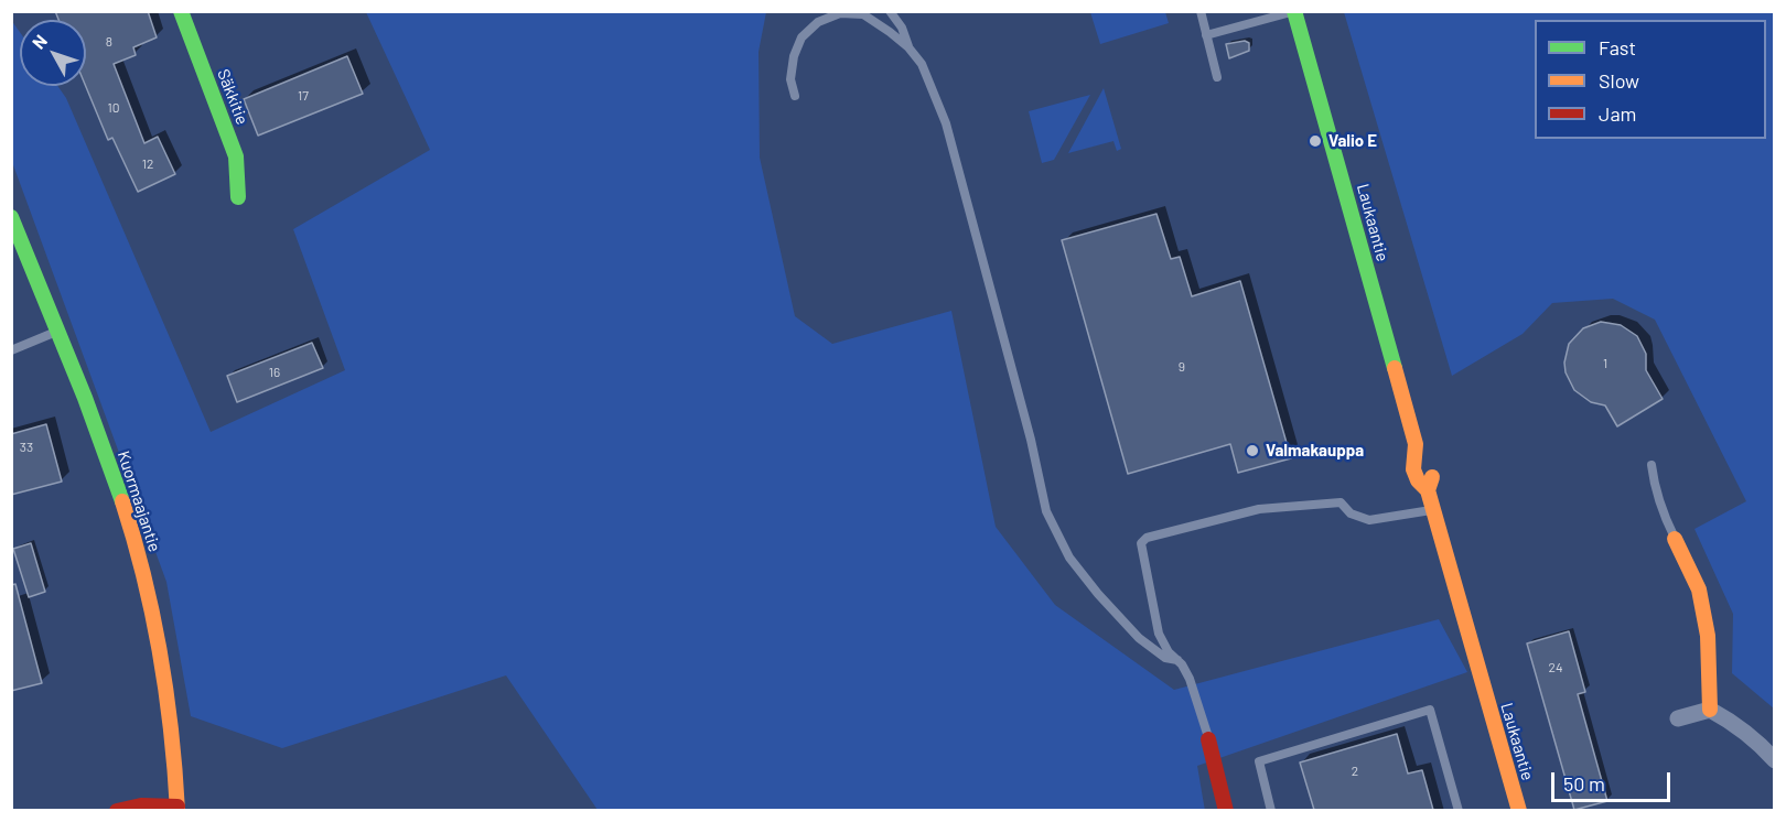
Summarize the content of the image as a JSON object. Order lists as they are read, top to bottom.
{
  "streets": {
    "street": ["Säkkitie", "Laukaantie", "Kuormaajantie"]
  },
  "places": ["Valio E", "Valmakauppa"],
  "house_numbers": [
    "8",
    "17",
    "10",
    "12",
    "1",
    "9",
    "16",
    "33",
    "24",
    "2"
  ],
  "legend": ["Fast", "Slow", "Jam"],
  "scale_bar": "50 m",
  "north": "top left"
}
